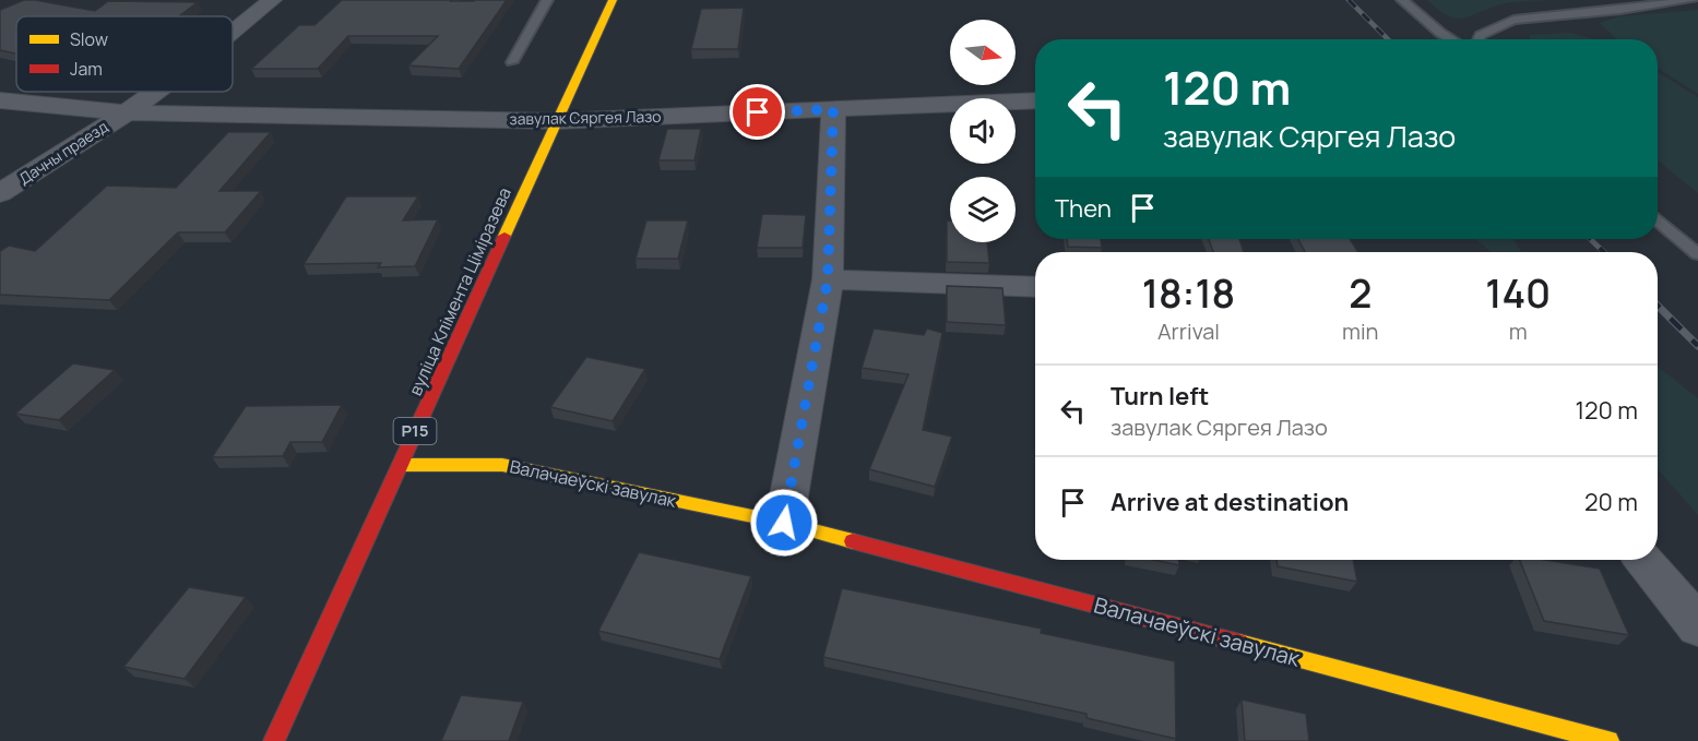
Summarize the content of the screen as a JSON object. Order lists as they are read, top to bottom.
{
  "streets": {
    "main road": ["вуліца Клімента Ціміразева", "Р15", "Валачаеўскі завулак"],
    "street": ["завулак Сяргея Лазо", "Дачны праезд"]
  },
  "crossings": [
    ["завулак Сяргея Лазо", "Дачны праезд"],
    ["завулак Сяргея Лазо", "вуліца Клімента Ціміразева"],
    ["вуліца Клімента Ціміразева", "Валачаеўскі завулак"]
  ],
  "legend": ["Slow", "Jam"],
  "north": "right",
  "page": {
    "turn": ["120 m", "завулак Сяргея Лазо"],
    "then": "Then",
    "eta": [
      "18:18",
      "Arrival",
      "2",
      "min",
      "140",
      "m"
    ],
    "list": [
      {
        "name": "Turn left",
        "note": "завулак Сяргея Лазо",
        "value": "120 m"
      },
      {
        "name": "Arrive at destination",
        "value": "20 m"
      }
    ]
  }
}
